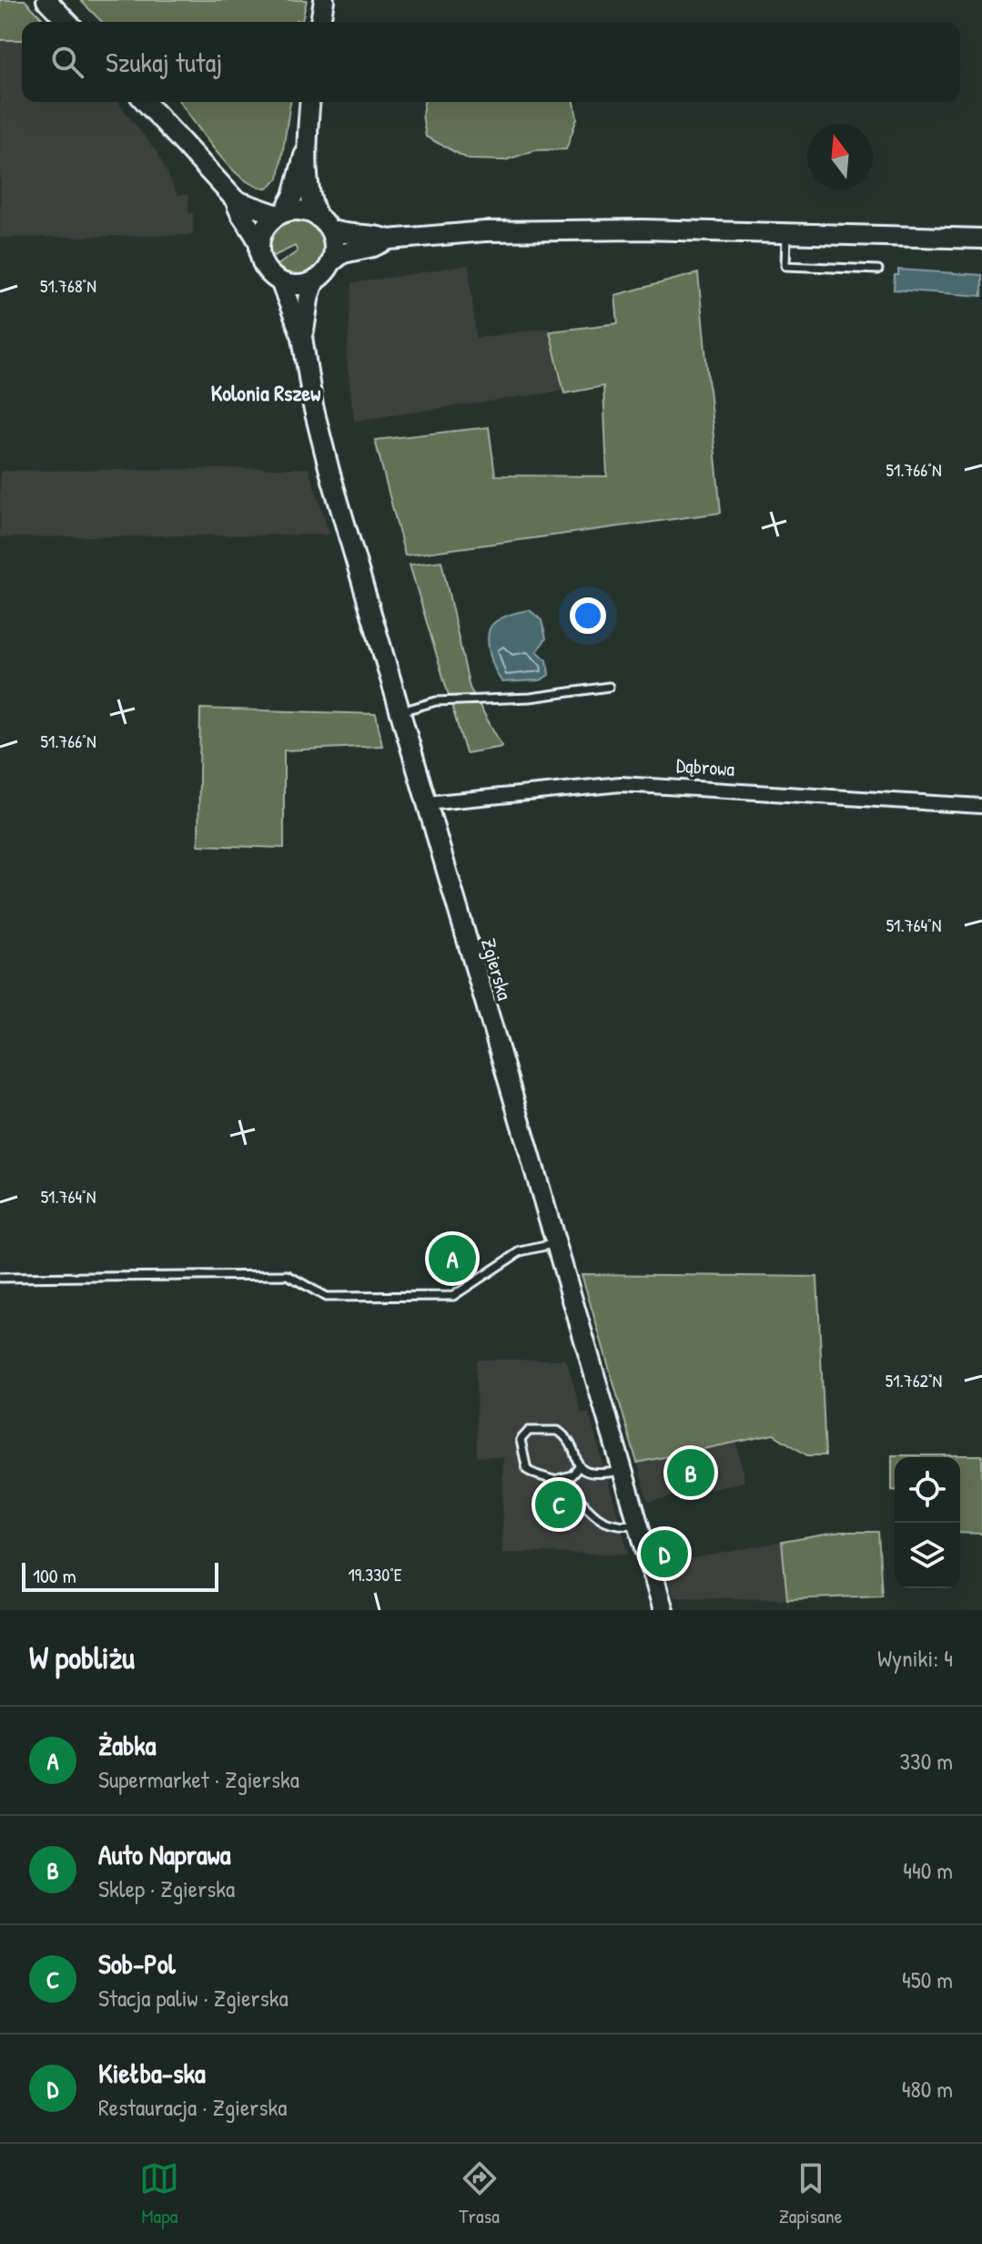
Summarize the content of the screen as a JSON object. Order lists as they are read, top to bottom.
{
  "streets": {
    "main road": ["Zgierska"],
    "street": ["Dąbrowa"]
  },
  "crossings": [
    ["Dąbrowa", "Zgierska"]
  ],
  "districts": ["Kolonia Rszew"],
  "scale_bar": "100 m",
  "north": "top",
  "page": {
    "search": "Szukaj tutaj",
    "pins": [
      "A",
      "B",
      "C",
      "D"
    ],
    "scale": "100 m",
    "heading": ["W pobliżu", "Wyniki: 4"],
    "list": [
      {
        "mark": "A",
        "name": "Żabka",
        "note": "Supermarket · Zgierska",
        "value": "330 m"
      },
      {
        "mark": "B",
        "name": "Auto Naprawa",
        "note": "Sklep · Zgierska",
        "value": "440 m"
      },
      {
        "mark": "C",
        "name": "Sob-Pol",
        "note": "Stacja paliw · Zgierska",
        "value": "450 m"
      },
      {
        "mark": "D",
        "name": "Kiełba-ska",
        "note": "Restauracja · Zgierska",
        "value": "480 m"
      }
    ],
    "nav": ["Mapa", "Trasa", "Zapisane"]
  },
  "coordinates": [
    "51.768°N",
    "51.766°N",
    "51.764°N",
    "51.762°N",
    "19.330°E"
  ]
}
